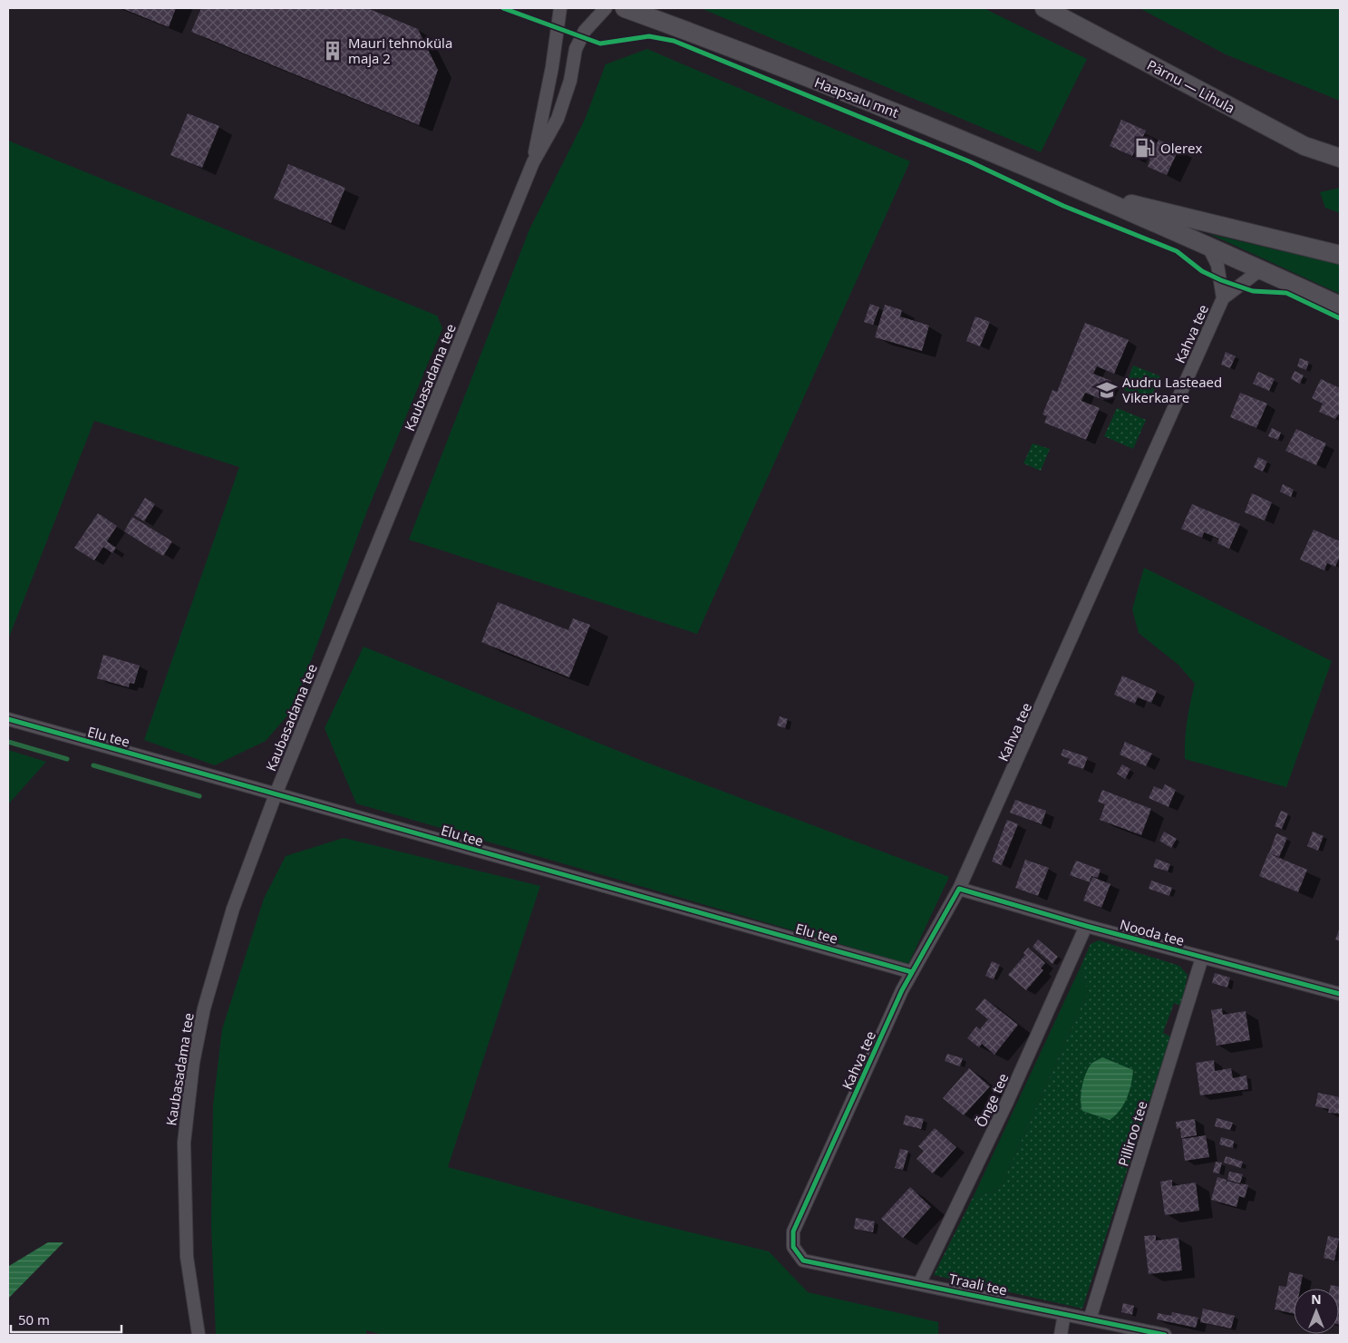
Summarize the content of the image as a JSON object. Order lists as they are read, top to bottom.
{
  "streets": {
    "main road": ["Pärnu — Lihula", "Haapsalu mnt"],
    "street": [
      "Kahva tee",
      "Kaubasadama tee",
      "Elu tee",
      "Nooda tee",
      "Õnge tee",
      "Pilliroo tee",
      "Traali tee"
    ]
  },
  "crossings": [
    ["Kahva tee", "Elu tee"],
    ["Kahva tee", "Nooda tee"],
    ["Kahva tee", "Traali tee"],
    ["Kaubasadama tee", "Elu tee"],
    ["Nooda tee", "Õnge tee"],
    ["Nooda tee", "Pilliroo tee"],
    ["Õnge tee", "Traali tee"],
    ["Pilliroo tee", "Traali tee"]
  ],
  "places": {
    "building": ["Mauri tehnoküla maja 2"],
    "fuel station": ["Olerex"],
    "school or university": ["Audru Lasteaed Vikerkaare"]
  },
  "scale_bar": "50 m",
  "north": "top"
}
